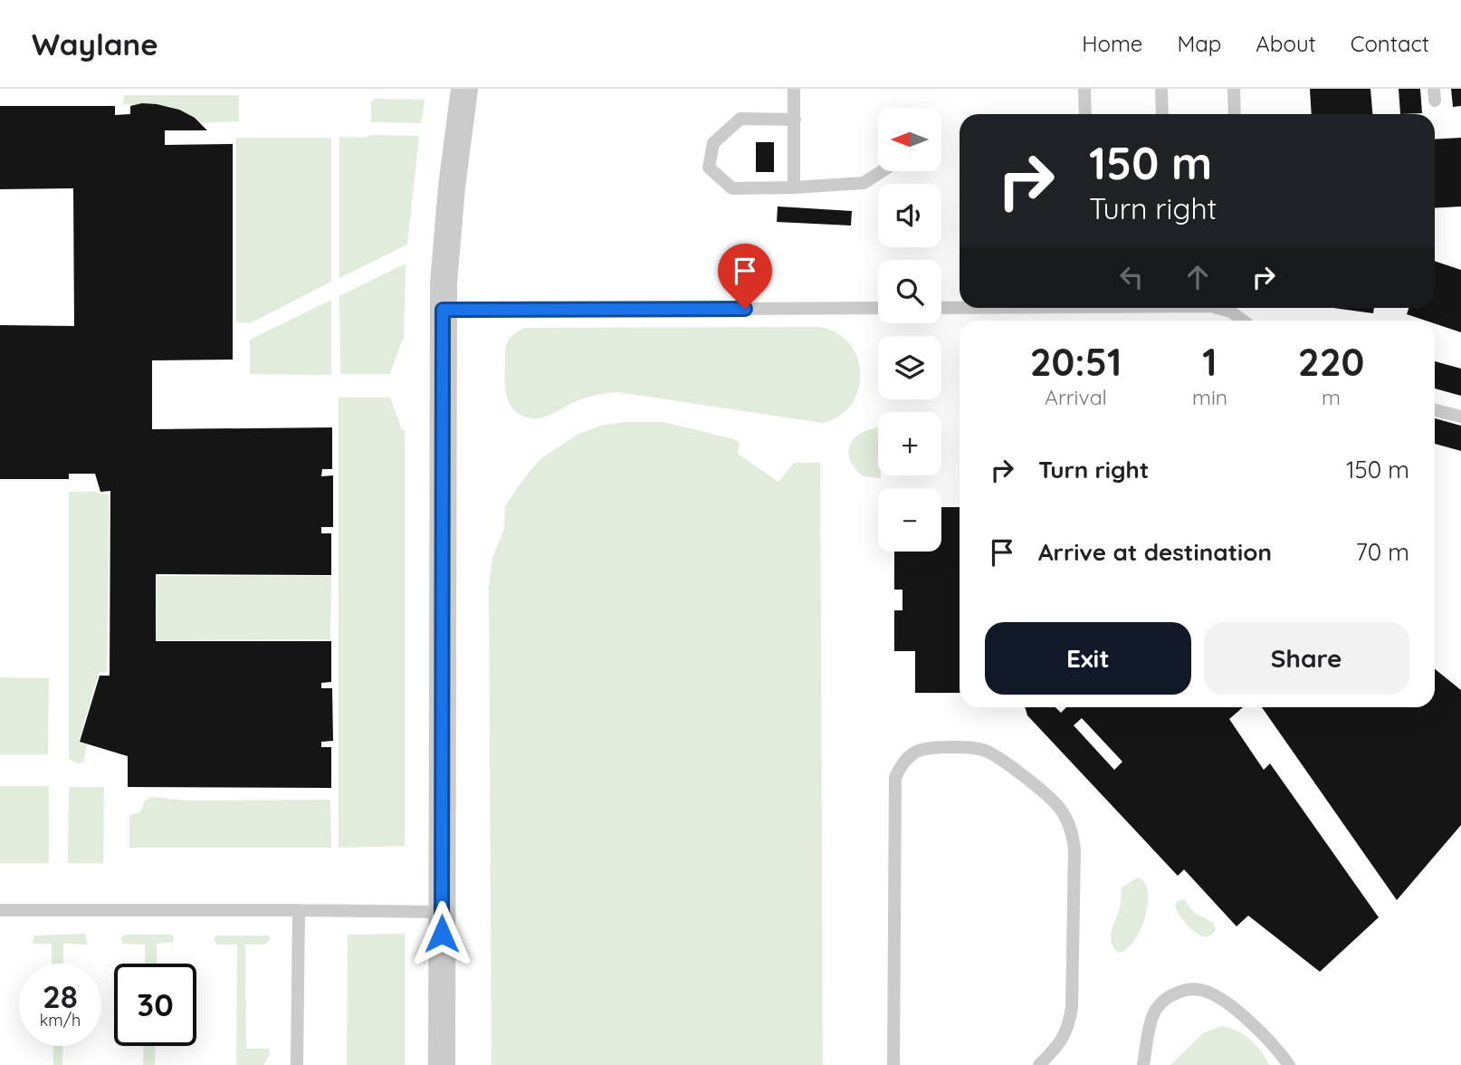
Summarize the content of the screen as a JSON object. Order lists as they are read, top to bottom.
{
  "north": "left",
  "page": {
    "header": "Waylane",
    "nav": [
      "Home",
      "Map",
      "About",
      "Contact"
    ],
    "map_buttons": ["+", "−"],
    "turn": ["150 m", "Turn right"],
    "eta": [
      "20:51",
      "Arrival",
      "1",
      "min",
      "220",
      "m"
    ],
    "list": [
      {
        "name": "Turn right",
        "value": "150 m"
      },
      {
        "name": "Arrive at destination",
        "value": "70 m"
      }
    ],
    "buttons": ["Exit", "Share"],
    "speed": "28 km/h",
    "limit": "30"
  }
}
